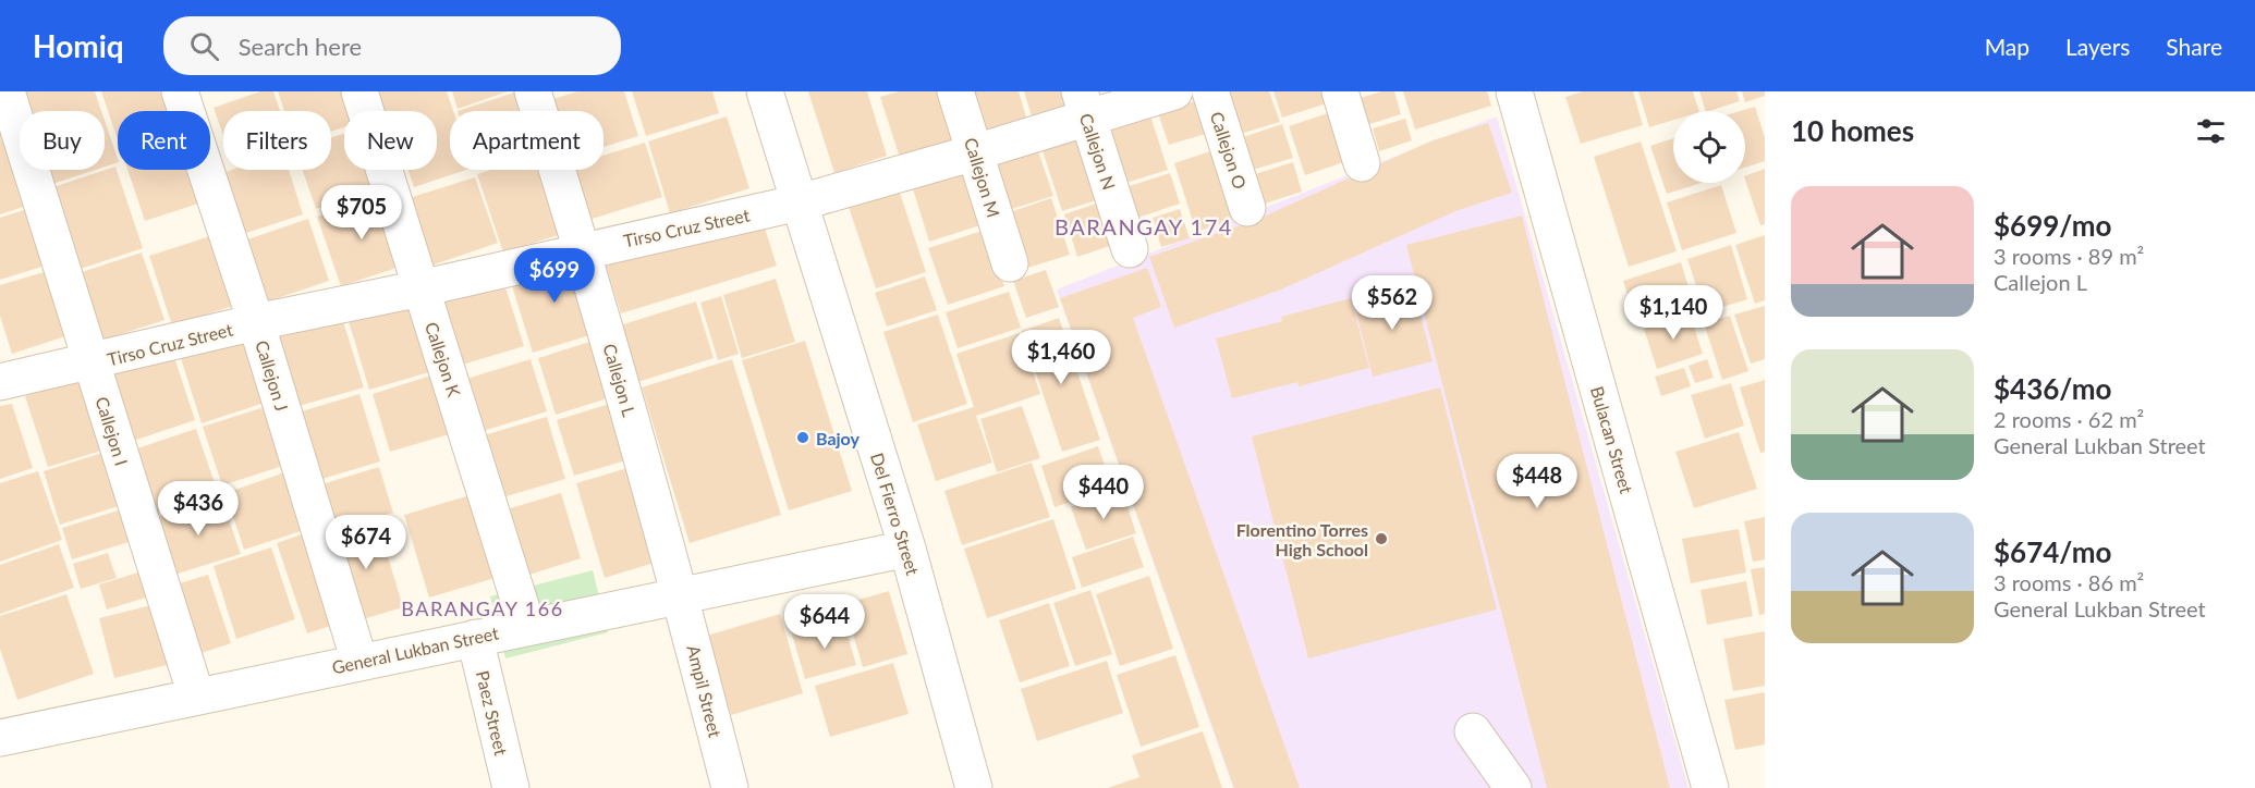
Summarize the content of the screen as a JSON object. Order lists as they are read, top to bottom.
{
  "streets": {
    "street": [
      "Callejon O",
      "Callejon N",
      "Callejon M",
      "Tirso Cruz Street",
      "Callejon K",
      "Callejon J",
      "Callejon L",
      "Callejon I",
      "Bulacan Street",
      "Del Fierro Street",
      "General Lukban Street",
      "Ampil Street",
      "Paez Street"
    ]
  },
  "crossings": [
    ["Callejon N", "Tirso Cruz Street"],
    ["Callejon M", "Tirso Cruz Street"],
    ["Tirso Cruz Street", "Callejon K"],
    ["Tirso Cruz Street", "Callejon J"],
    ["Tirso Cruz Street", "Callejon L"],
    ["Tirso Cruz Street", "Callejon I"],
    ["Tirso Cruz Street", "Del Fierro Street"],
    ["Callejon K", "General Lukban Street"],
    ["Callejon J", "General Lukban Street"],
    ["Callejon L", "General Lukban Street"],
    ["Callejon L", "Ampil Street"],
    ["Callejon I", "General Lukban Street"],
    ["Del Fierro Street", "General Lukban Street"],
    ["General Lukban Street", "Ampil Street"],
    ["General Lukban Street", "Paez Street"]
  ],
  "districts": ["BARANGAY 174", "BARANGAY 166"],
  "places": ["Bajoy", "Florentino Torres High School"],
  "page": {
    "header": "Homiq",
    "search": "Search here",
    "nav": ["Map", "Layers", "Share"],
    "heading": "10 homes",
    "chip": [
      "Buy",
      "Rent",
      "Filters",
      "New",
      "Apartment"
    ],
    "list": [
      {
        "name": "$699/mo",
        "note": "3 rooms · 89 m² · Callejon L"
      },
      {
        "name": "$436/mo",
        "note": "2 rooms · 62 m² · General Lukban Street"
      },
      {
        "name": "$674/mo",
        "note": "3 rooms · 86 m² · General Lukban Street"
      }
    ],
    "price": [
      "$705",
      "$699",
      "$562",
      "$1,140",
      "$1,460",
      "$448",
      "$440",
      "$436",
      "$674",
      "$644"
    ]
  }
}
